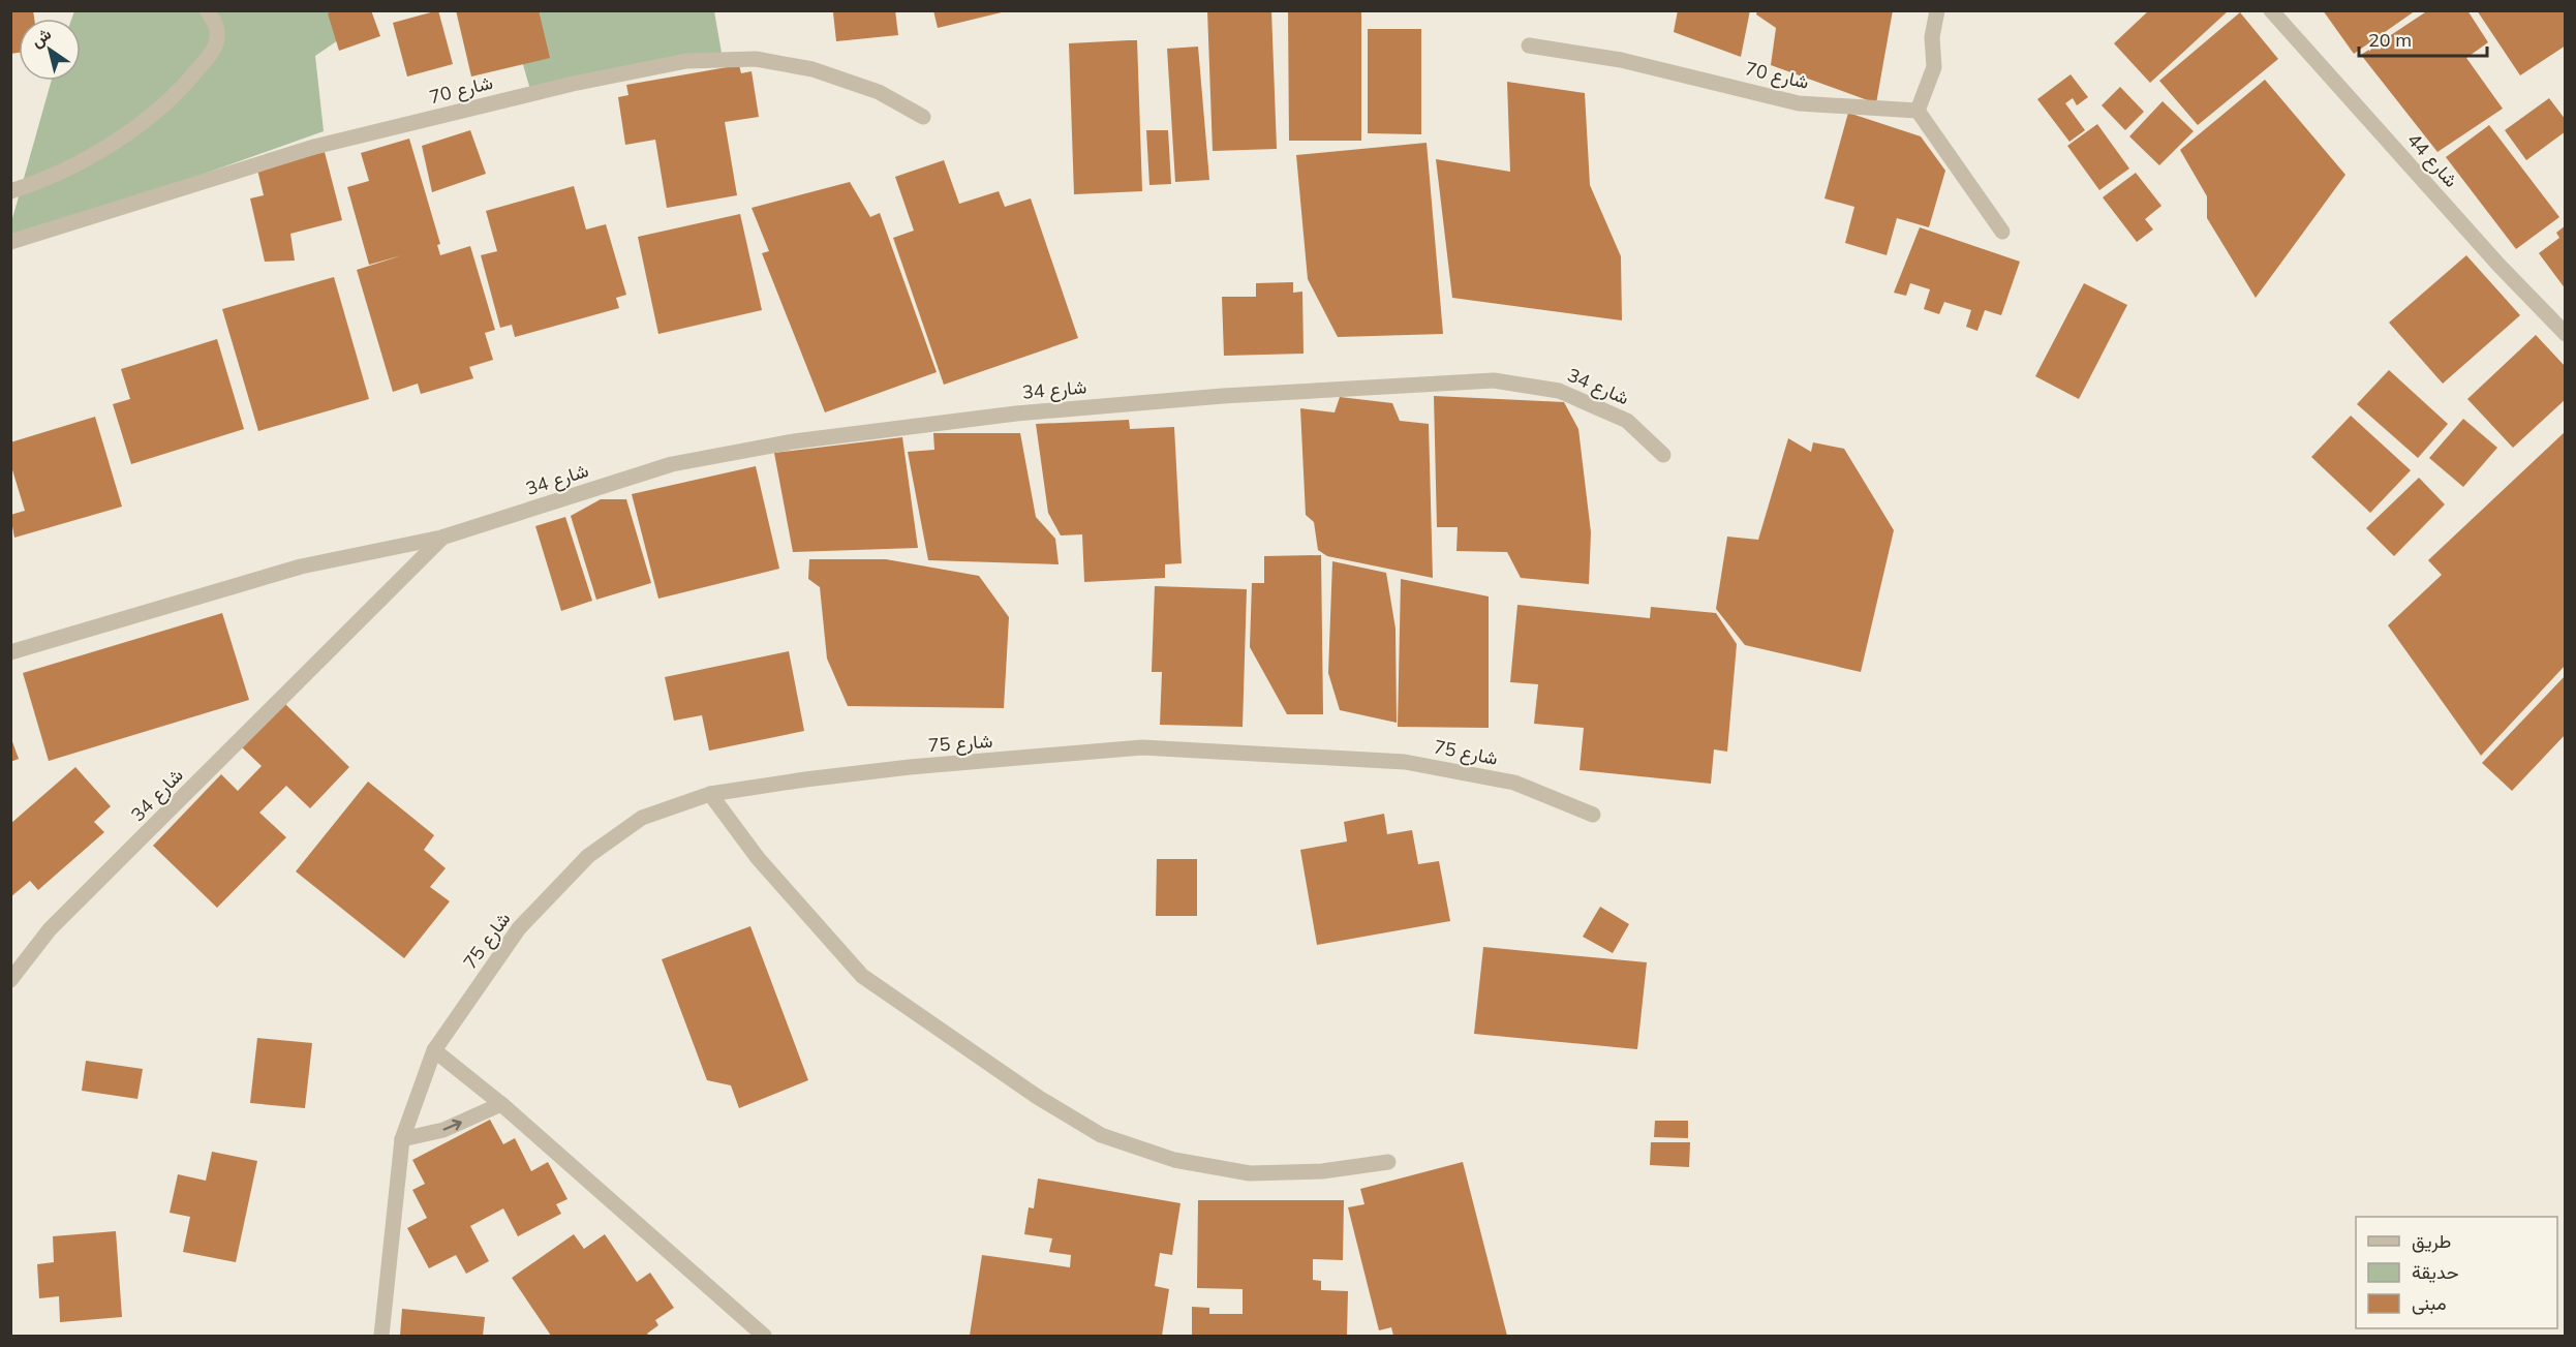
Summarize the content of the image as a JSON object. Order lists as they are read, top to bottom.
{
  "streets": {
    "street": [
      "شارع 70",
      "شارع 44",
      "شارع 34",
      "شارع 75"
    ]
  },
  "legend": ["طريق", "حديقة", "مبنى"],
  "scale_bar": "20 m",
  "north": "top left"
}
